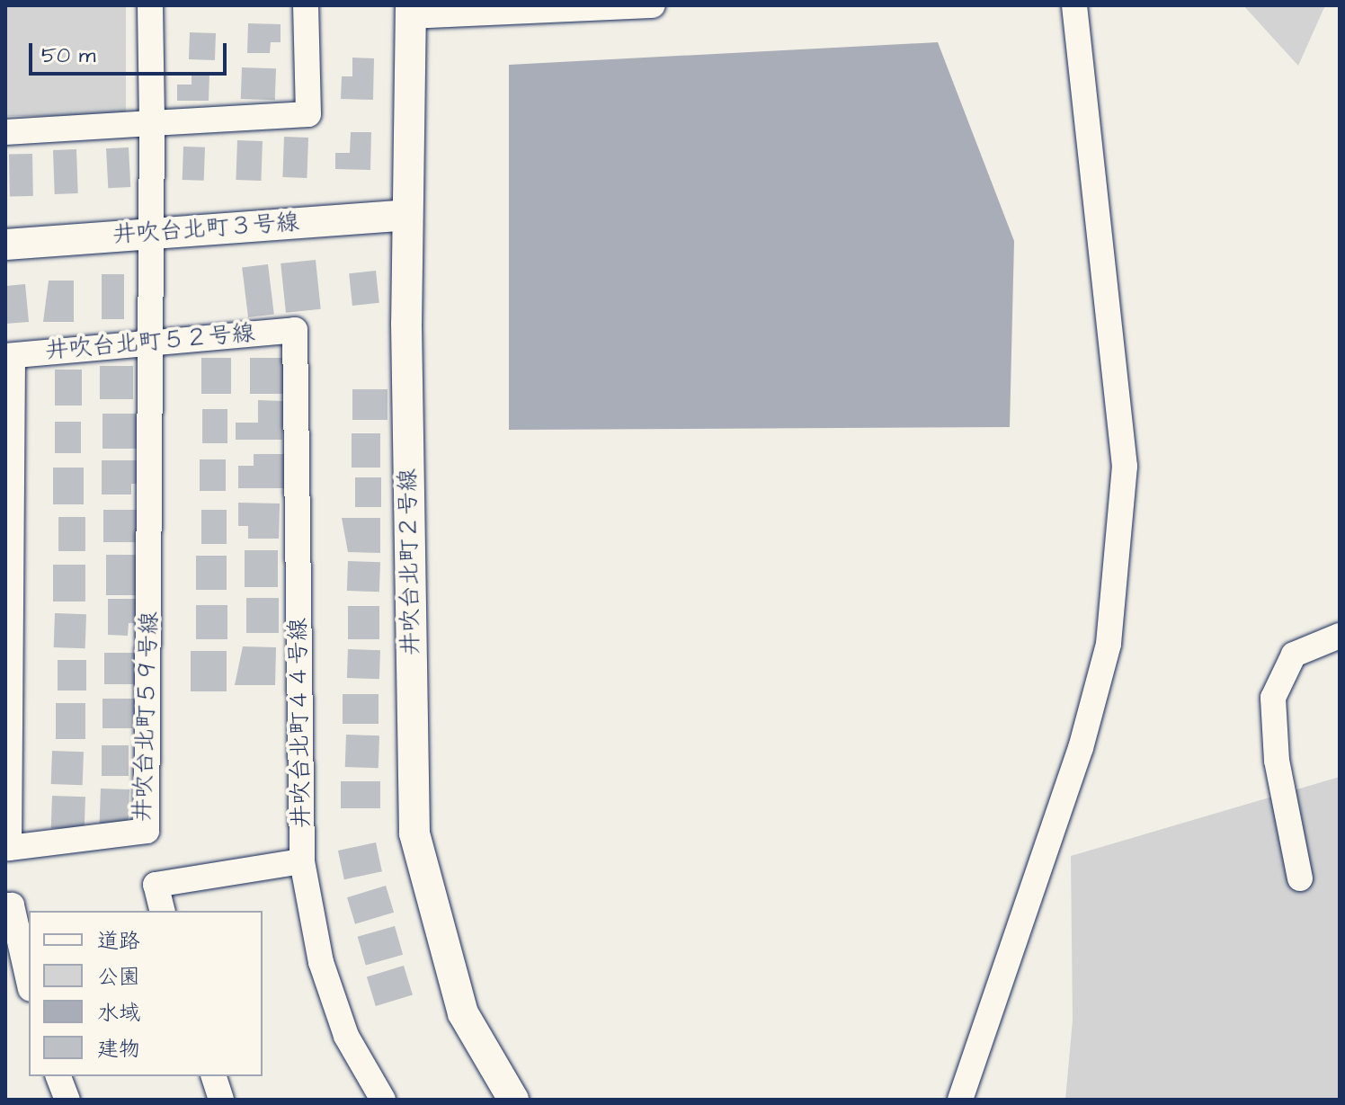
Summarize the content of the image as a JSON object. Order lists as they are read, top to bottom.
{
  "streets": {
    "street": [
      "井吹台北町３号線",
      "井吹台北町５２号線",
      "井吹台北町２号線",
      "井吹台北町５９号線",
      "井吹台北町４４号線"
    ]
  },
  "crossings": [
    ["井吹台北町３号線", "井吹台北町２号線"],
    ["井吹台北町３号線", "井吹台北町５９号線"],
    ["井吹台北町５２号線", "井吹台北町５９号線"],
    ["井吹台北町５２号線", "井吹台北町４４号線"]
  ],
  "legend": [
    "道路",
    "公園",
    "水域",
    "建物"
  ],
  "scale_bar": "50 m"
}
